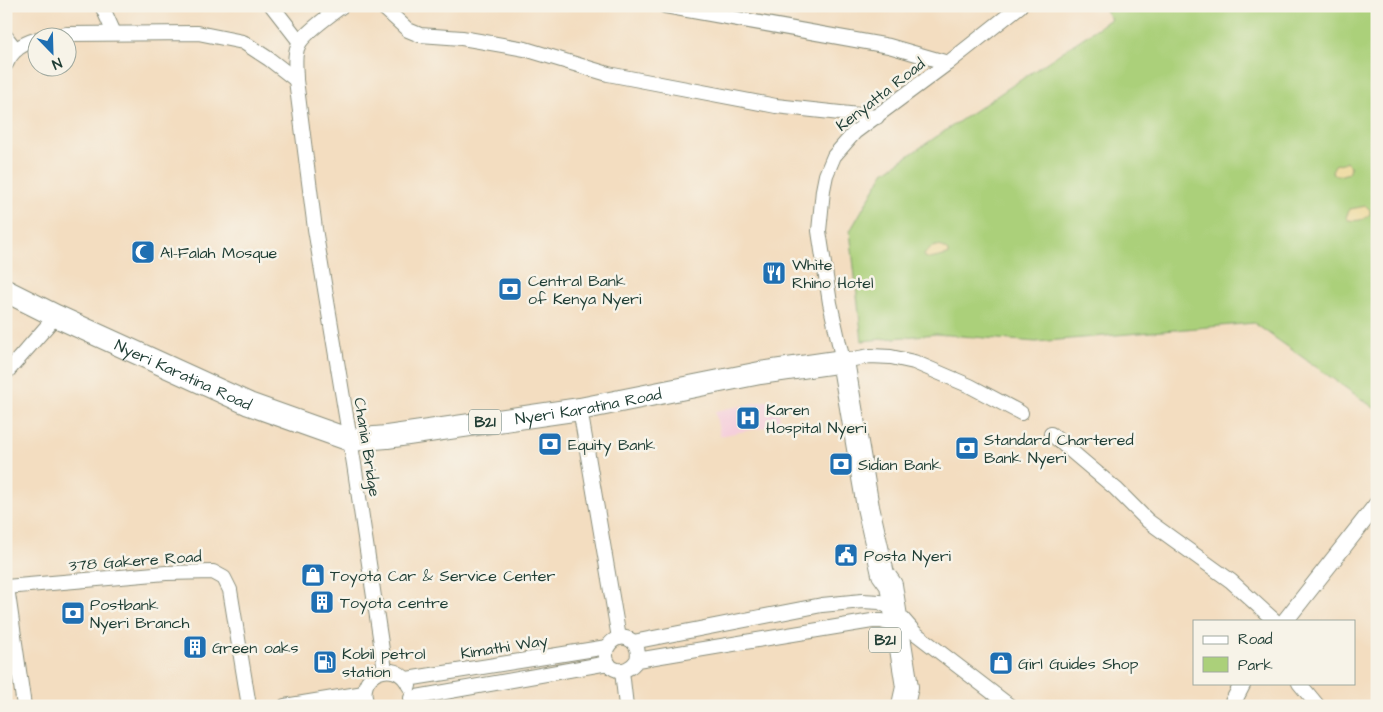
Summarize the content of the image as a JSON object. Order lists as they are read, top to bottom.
{
  "streets": {
    "highway": ["Nyeri Karatina Road", "B21"],
    "street": [
      "Kenyatta Road",
      "Chania Bridge",
      "378 Gakere Road",
      "Kimathi Way"
    ]
  },
  "crossings": [
    ["Kenyatta Road", "Nyeri Karatina Road"],
    ["Kenyatta Road", "B21"],
    ["Nyeri Karatina Road", "B21"],
    ["Nyeri Karatina Road", "Chania Bridge"]
  ],
  "places": {
    "mosque": ["Al-Falah Mosque"],
    "restaurant": ["White Rhino Hotel"],
    "bank": [
      "Central Bank of Kenya Nyeri",
      "Equity Bank",
      "Standard Chartered Bank Nyeri",
      "Sidian Bank",
      "Postbank Nyeri Branch"
    ],
    "hospital": ["Karen Hospital Nyeri"],
    "public building": ["Posta Nyeri"],
    "shop": ["Toyota Car & Service Center", "Girl Guides Shop"],
    "building": ["Toyota centre", "Green oaks"],
    "fuel station": ["Kobil petrol station"]
  },
  "legend": ["Road", "Park"],
  "north": "bottom right"
}
